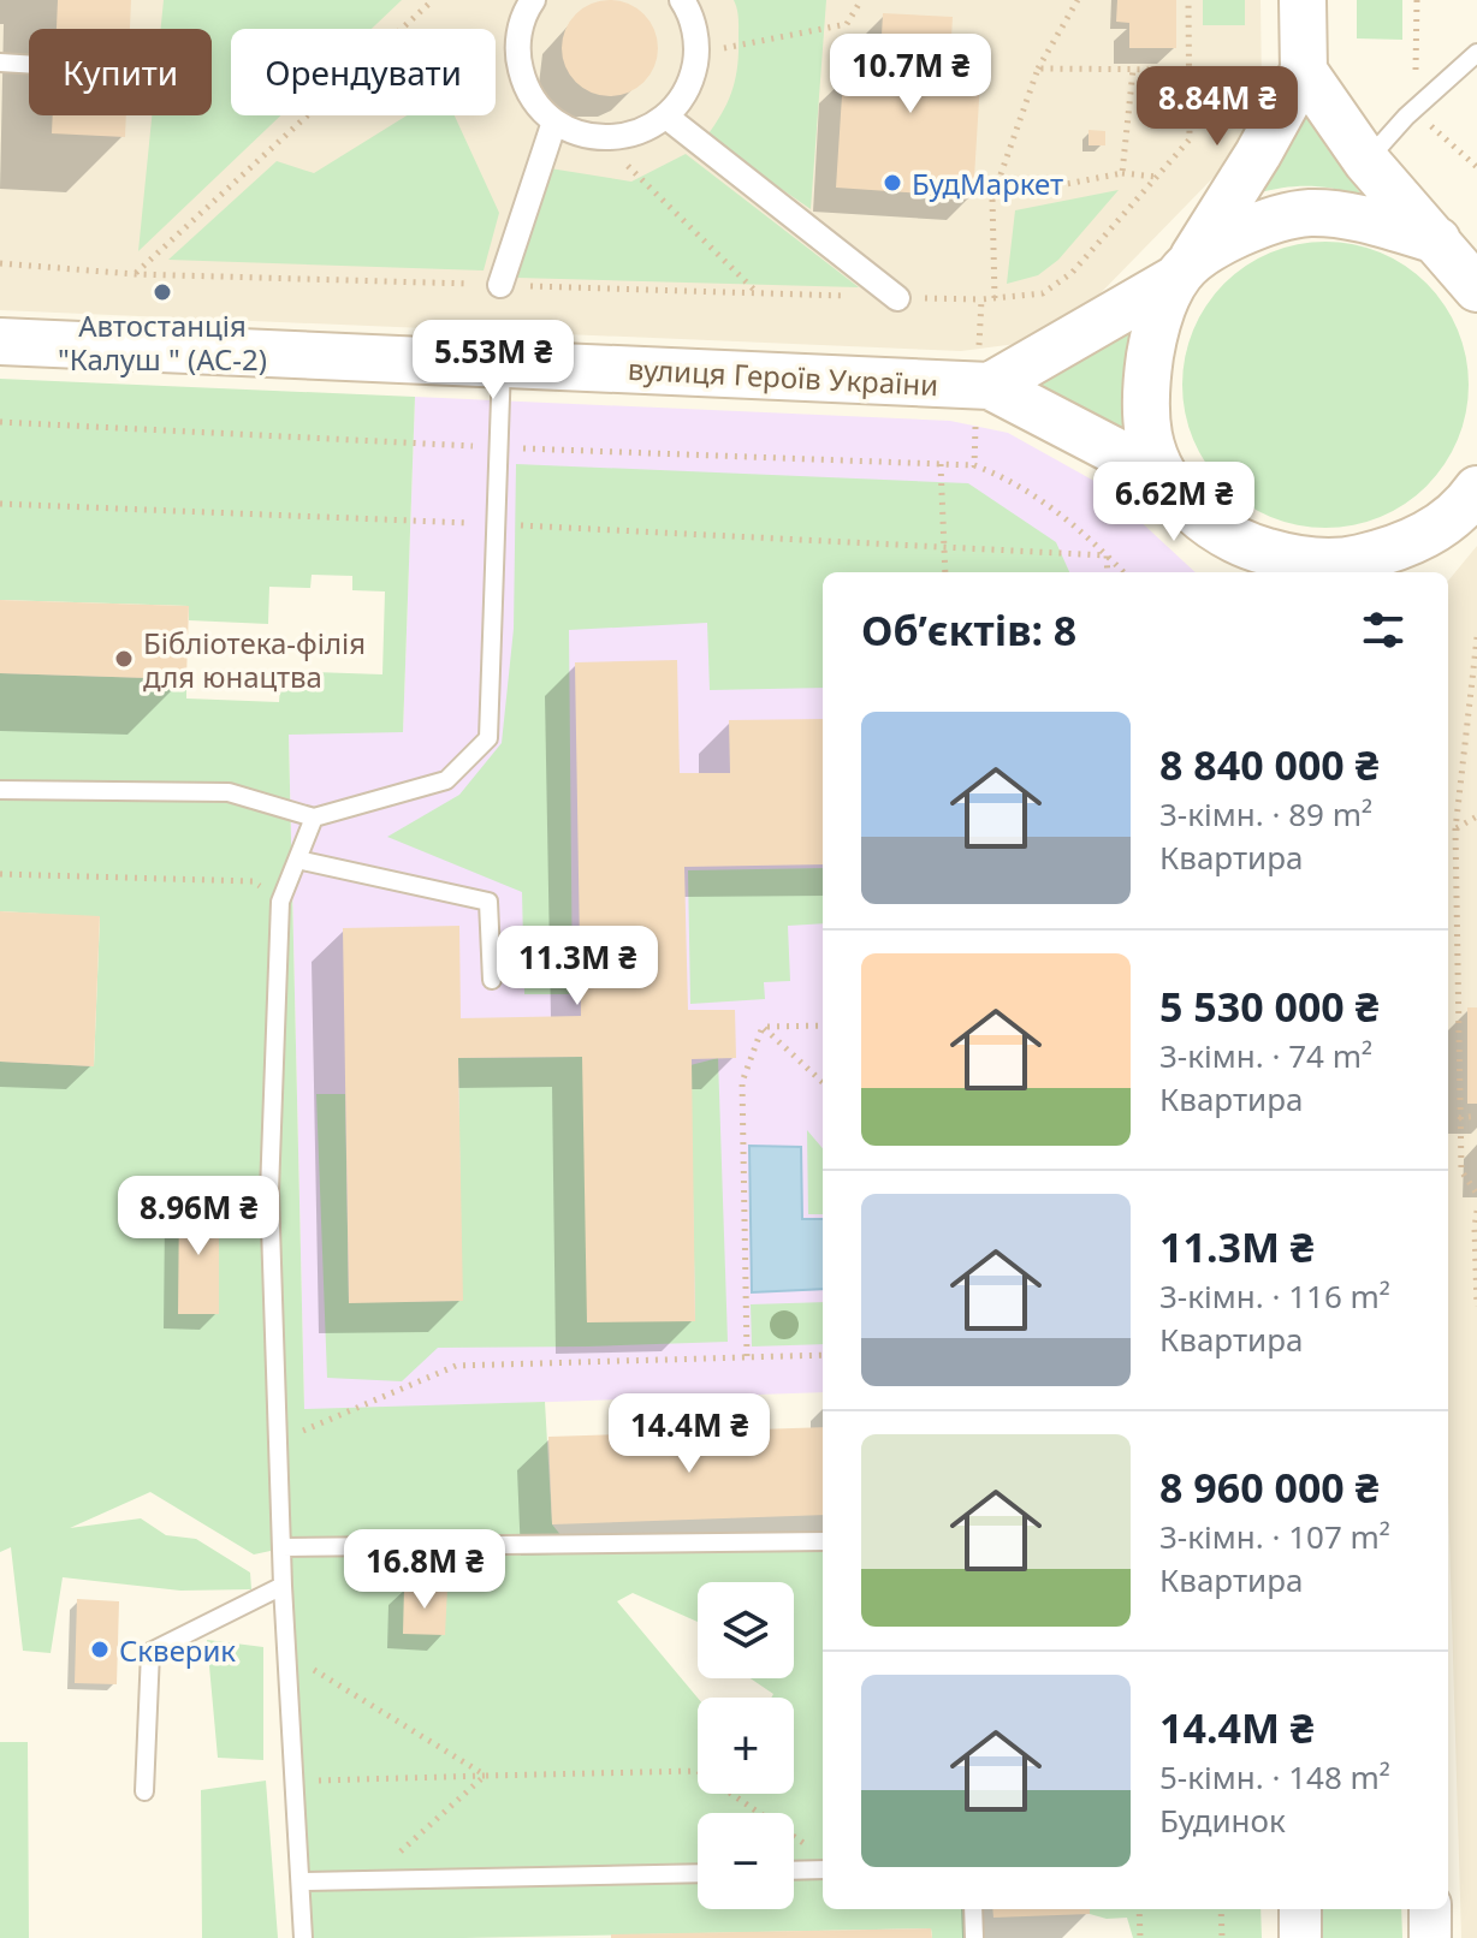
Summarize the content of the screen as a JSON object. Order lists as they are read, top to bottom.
{
  "streets": {
    "main road": ["вулиця Героїв України"]
  },
  "places": [
    "БудМаркет",
    "Автостанція \"Калуш \" (АС-2)",
    "Бібліотека-філія для юнацтва",
    "Скверик"
  ],
  "page": {
    "chip": ["Купити", "Орендувати"],
    "price": [
      "10.7M ₴",
      "8.84M ₴",
      "5.53M ₴",
      "6.62M ₴",
      "11.3M ₴",
      "8.96M ₴",
      "14.4M ₴",
      "16.8M ₴"
    ],
    "heading": "Об’єктів: 8",
    "list": [
      {
        "name": "8 840 000 ₴",
        "note": "3-кімн. · 89 m² · Квартира"
      },
      {
        "name": "5 530 000 ₴",
        "note": "3-кімн. · 74 m² · Квартира"
      },
      {
        "name": "11.3M ₴",
        "note": "3-кімн. · 116 m² · Квартира"
      },
      {
        "name": "8 960 000 ₴",
        "note": "3-кімн. · 107 m² · Квартира"
      },
      {
        "name": "14.4M ₴",
        "note": "5-кімн. · 148 m² · Будинок"
      }
    ],
    "map_buttons": ["+", "−"]
  }
}
